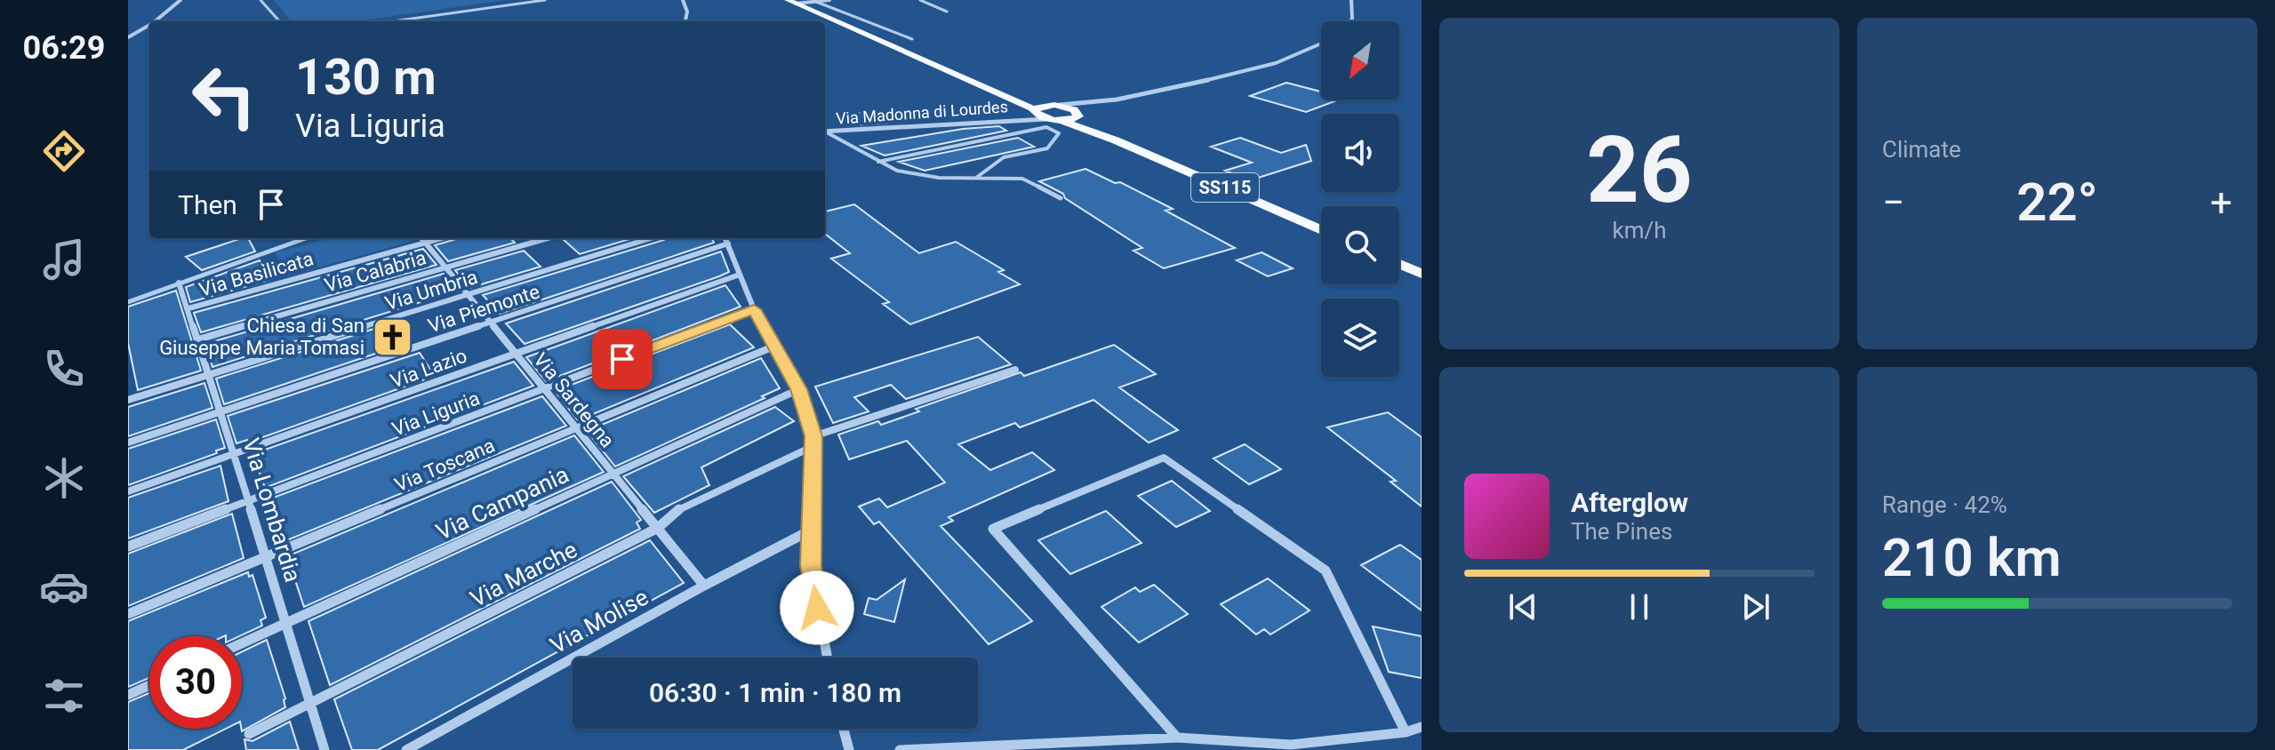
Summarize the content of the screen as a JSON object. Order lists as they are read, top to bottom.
{
  "streets": {
    "main road": ["SS115"],
    "street": [
      "Via Madonna di Lourdes",
      "Via Calabria",
      "Via Basilicata",
      "Via Umbria",
      "Via Piemonte",
      "Via Lazio",
      "Via Sardegna",
      "Via Liguria",
      "Via Toscana",
      "Via Campania",
      "Via Lombardia",
      "Via Marche",
      "Via Molise"
    ]
  },
  "crossings": [
    ["Via Madonna di Lourdes", "SS115"],
    ["Via Calabria", "Via Sardegna"],
    ["Via Calabria", "Via Lombardia"],
    ["Via Basilicata", "Via Sardegna"],
    ["Via Basilicata", "Via Lombardia"],
    ["Via Umbria", "Via Sardegna"],
    ["Via Umbria", "Via Lombardia"],
    ["Via Piemonte", "Via Sardegna"],
    ["Via Piemonte", "Via Lombardia"],
    ["Via Lazio", "Via Sardegna"],
    ["Via Lazio", "Via Lombardia"],
    ["Via Sardegna", "Via Liguria"],
    ["Via Sardegna", "Via Toscana"],
    ["Via Sardegna", "Via Campania"],
    ["Via Sardegna", "Via Marche"],
    ["Via Sardegna", "Via Molise"],
    ["Via Liguria", "Via Lombardia"],
    ["Via Toscana", "Via Lombardia"],
    ["Via Campania", "Via Lombardia"],
    ["Via Lombardia", "Via Marche"]
  ],
  "places": {
    "church": ["Chiesa di San Giuseppe Maria Tomasi"]
  },
  "north": "bottom left",
  "page": {
    "tabs": "06:29",
    "tile": [
      ["26", "km/h"],
      "Climate",
      ["Range · 42%", "210 km"]
    ],
    "turn": ["130 m", "Via Liguria"],
    "then": "Then",
    "heat": ["−", "22°", "+"],
    "song": ["Afterglow", "The Pines"],
    "limit": "30",
    "trip": "06:30 · 1 min · 180 m"
  }
}
